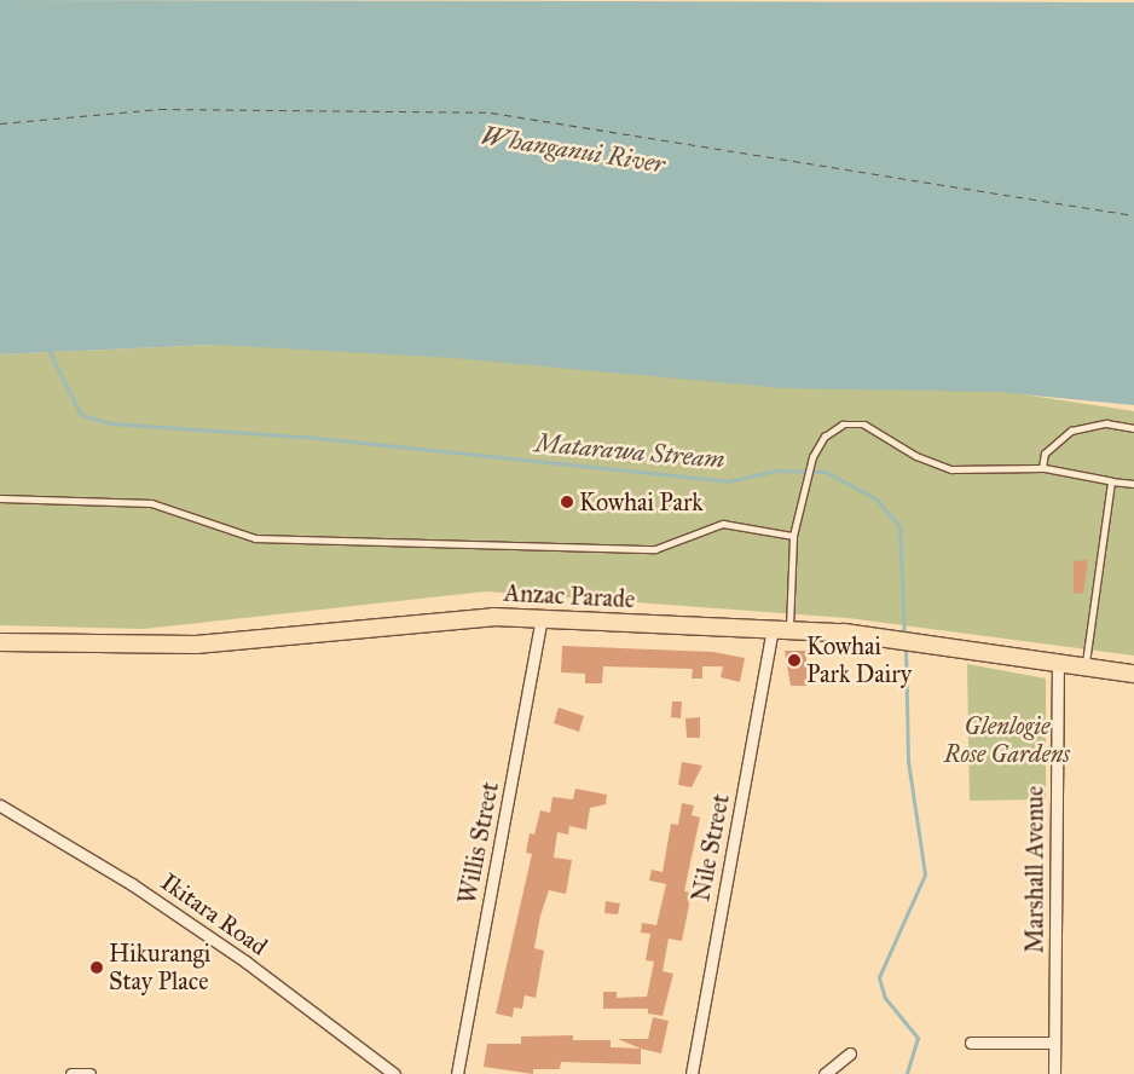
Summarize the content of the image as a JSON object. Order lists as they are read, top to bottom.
{
  "streets": {
    "main road": ["Anzac Parade"],
    "street": [
      "Willis Street",
      "Nile Street",
      "Marshall Avenue",
      "Ikitara Road"
    ]
  },
  "crossings": [
    ["Anzac Parade", "Willis Street"],
    ["Anzac Parade", "Nile Street"],
    ["Anzac Parade", "Marshall Avenue"]
  ],
  "water": ["Whanganui River", "Matarawa Stream"],
  "parks": ["Glenlogie Rose Gardens"],
  "places": ["Kowhai Park", "Kowhai Park Dairy", "Hikurangi Stay Place"]
}
